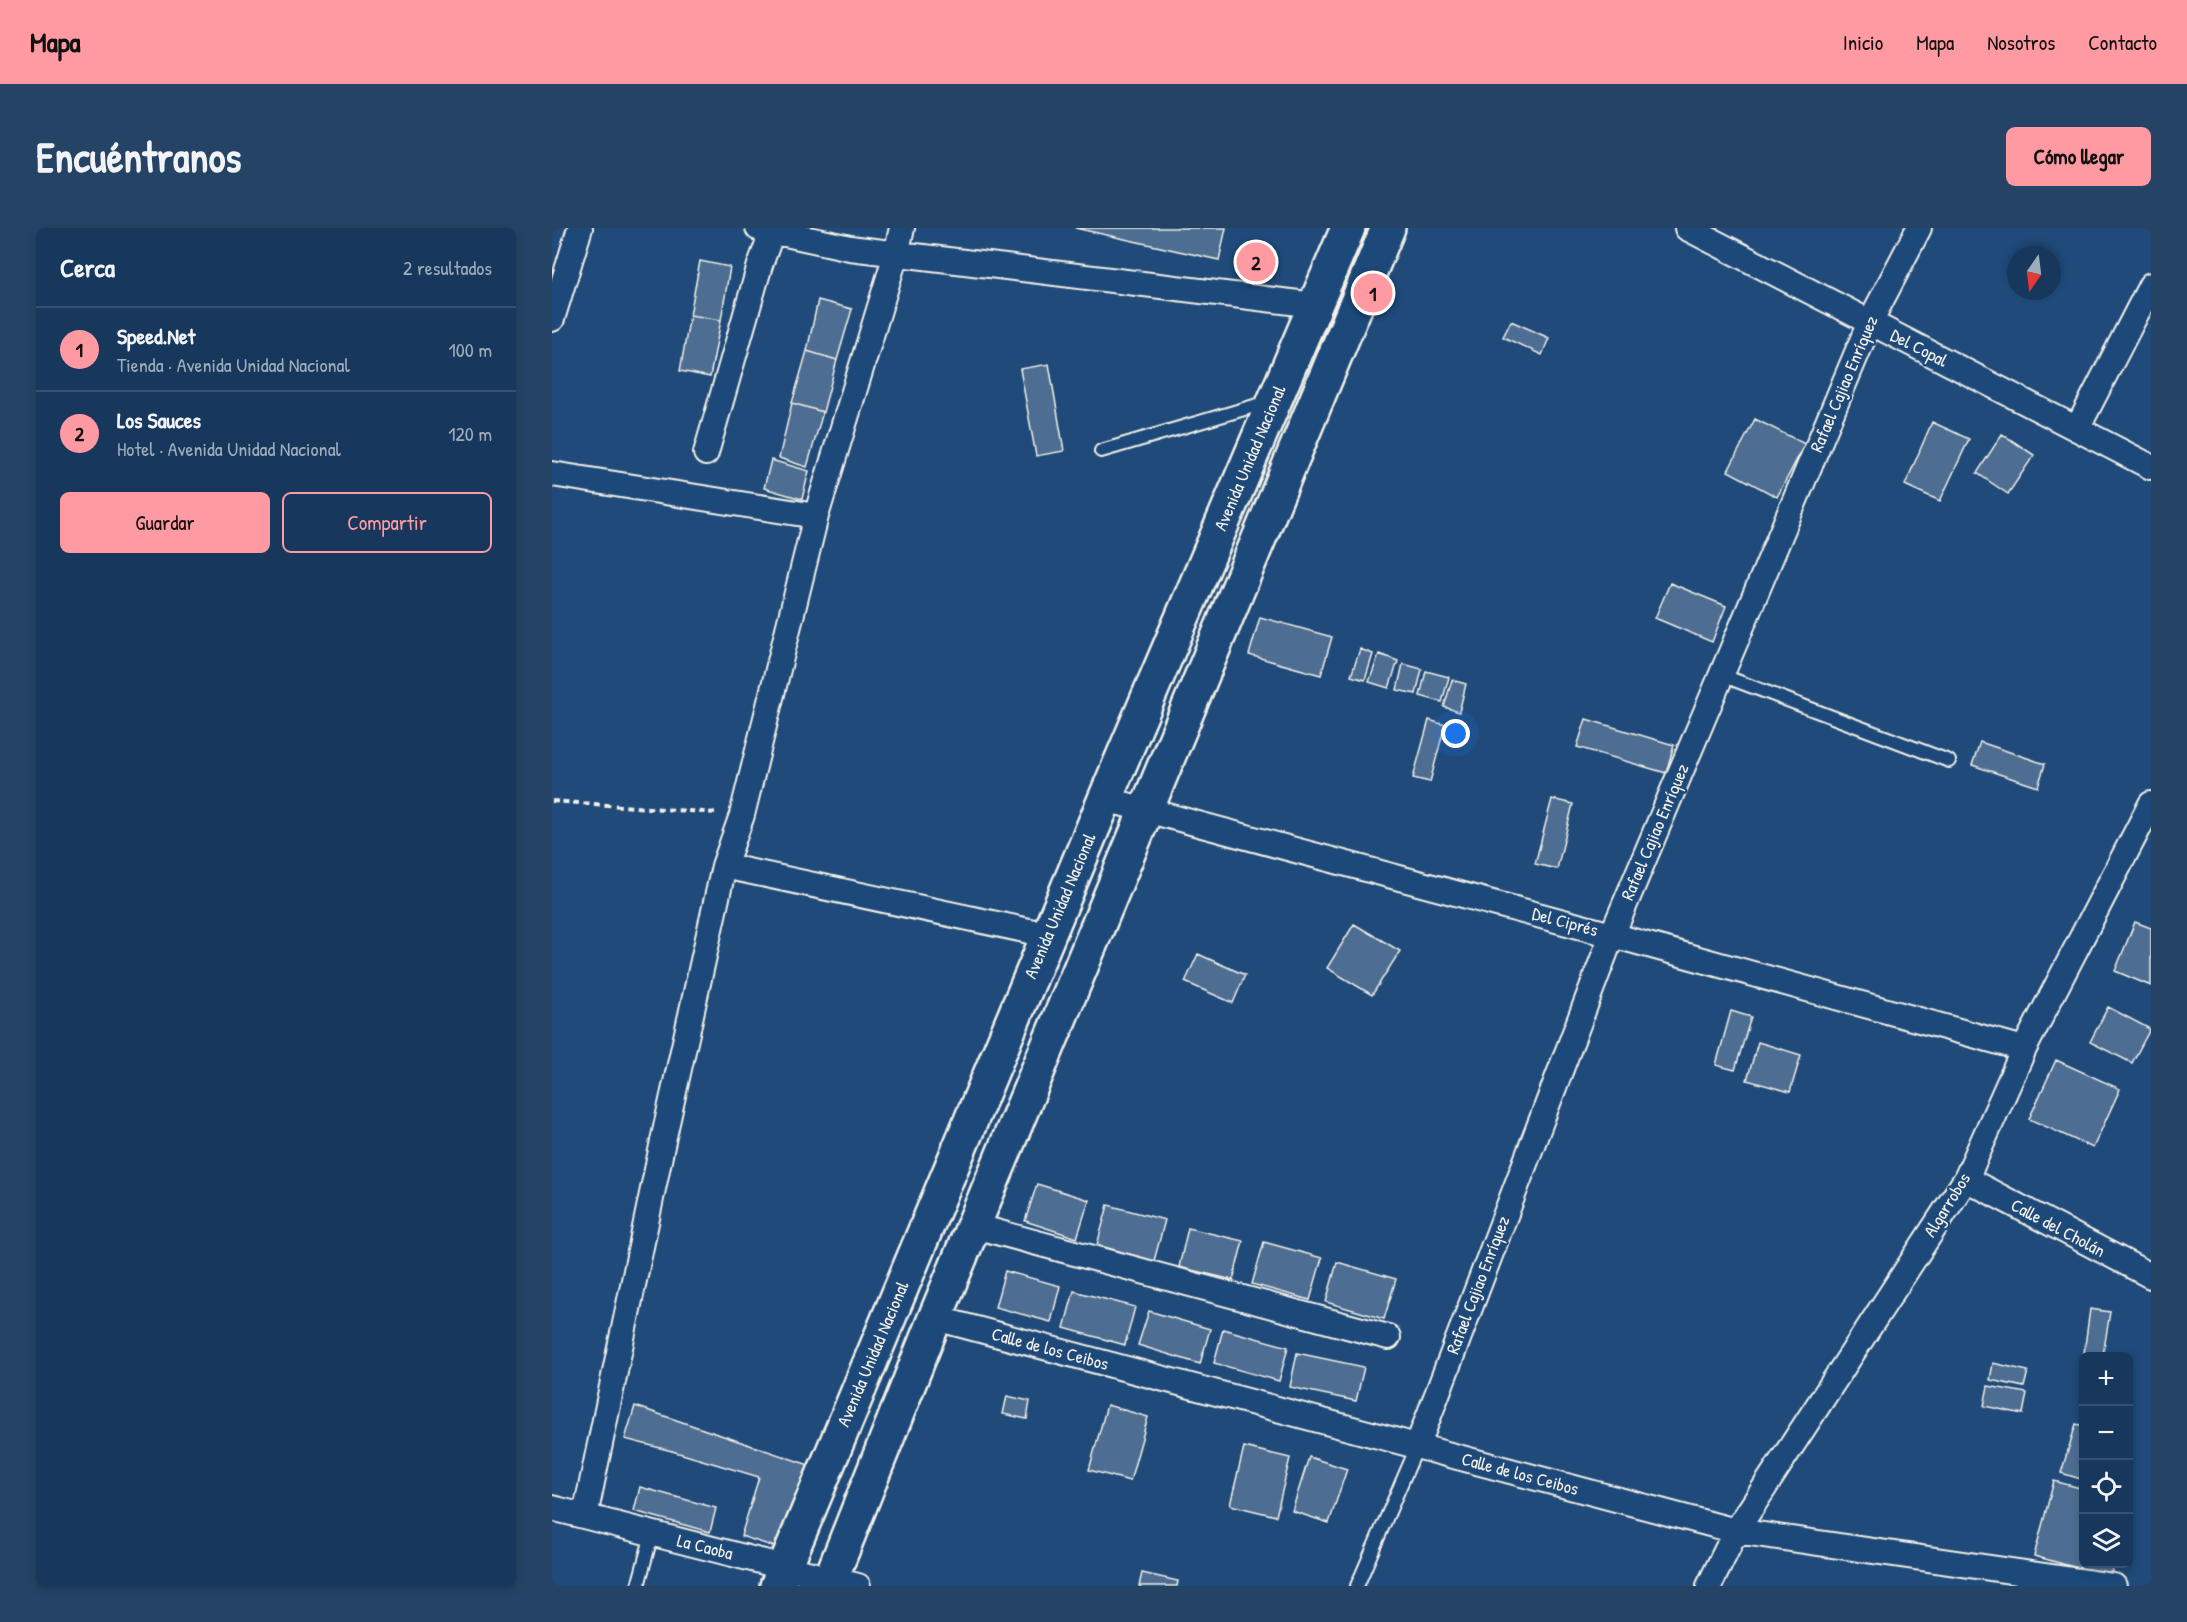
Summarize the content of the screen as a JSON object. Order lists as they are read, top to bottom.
{
  "streets": {
    "main road": ["Avenida Unidad Nacional"],
    "street": [
      "Del Copal",
      "Rafael Cajiao Enríquez",
      "Del Ciprés",
      "Algarrobos",
      "Calle del Cholán",
      "Calle de los Ceibos",
      "La Caoba"
    ]
  },
  "crossings": [
    ["Del Copal", "Rafael Cajiao Enríquez"],
    ["Rafael Cajiao Enríquez", "Del Ciprés"],
    ["Rafael Cajiao Enríquez", "Calle de los Ceibos"],
    ["Avenida Unidad Nacional", "Del Ciprés"],
    ["Avenida Unidad Nacional", "La Caoba"],
    ["Del Ciprés", "Algarrobos"],
    ["Algarrobos", "Calle del Cholán"],
    ["Algarrobos", "Calle de los Ceibos"]
  ],
  "north": "bottom",
  "page": {
    "header": "Mapa",
    "nav": [
      "Inicio",
      "Mapa",
      "Nosotros",
      "Contacto"
    ],
    "buttons": [
      "Cómo llegar",
      ["Guardar", "Compartir"]
    ],
    "title": "Encuéntranos",
    "heading": ["Cerca", "2 resultados"],
    "pins": ["2", "1"],
    "list": [
      {
        "mark": "1",
        "name": "Speed.Net",
        "note": "Tienda · Avenida Unidad Nacional",
        "value": "100 m"
      },
      {
        "mark": "2",
        "name": "Los Sauces",
        "note": "Hotel · Avenida Unidad Nacional",
        "value": "120 m"
      }
    ],
    "map_buttons": ["+", "−"]
  }
}
